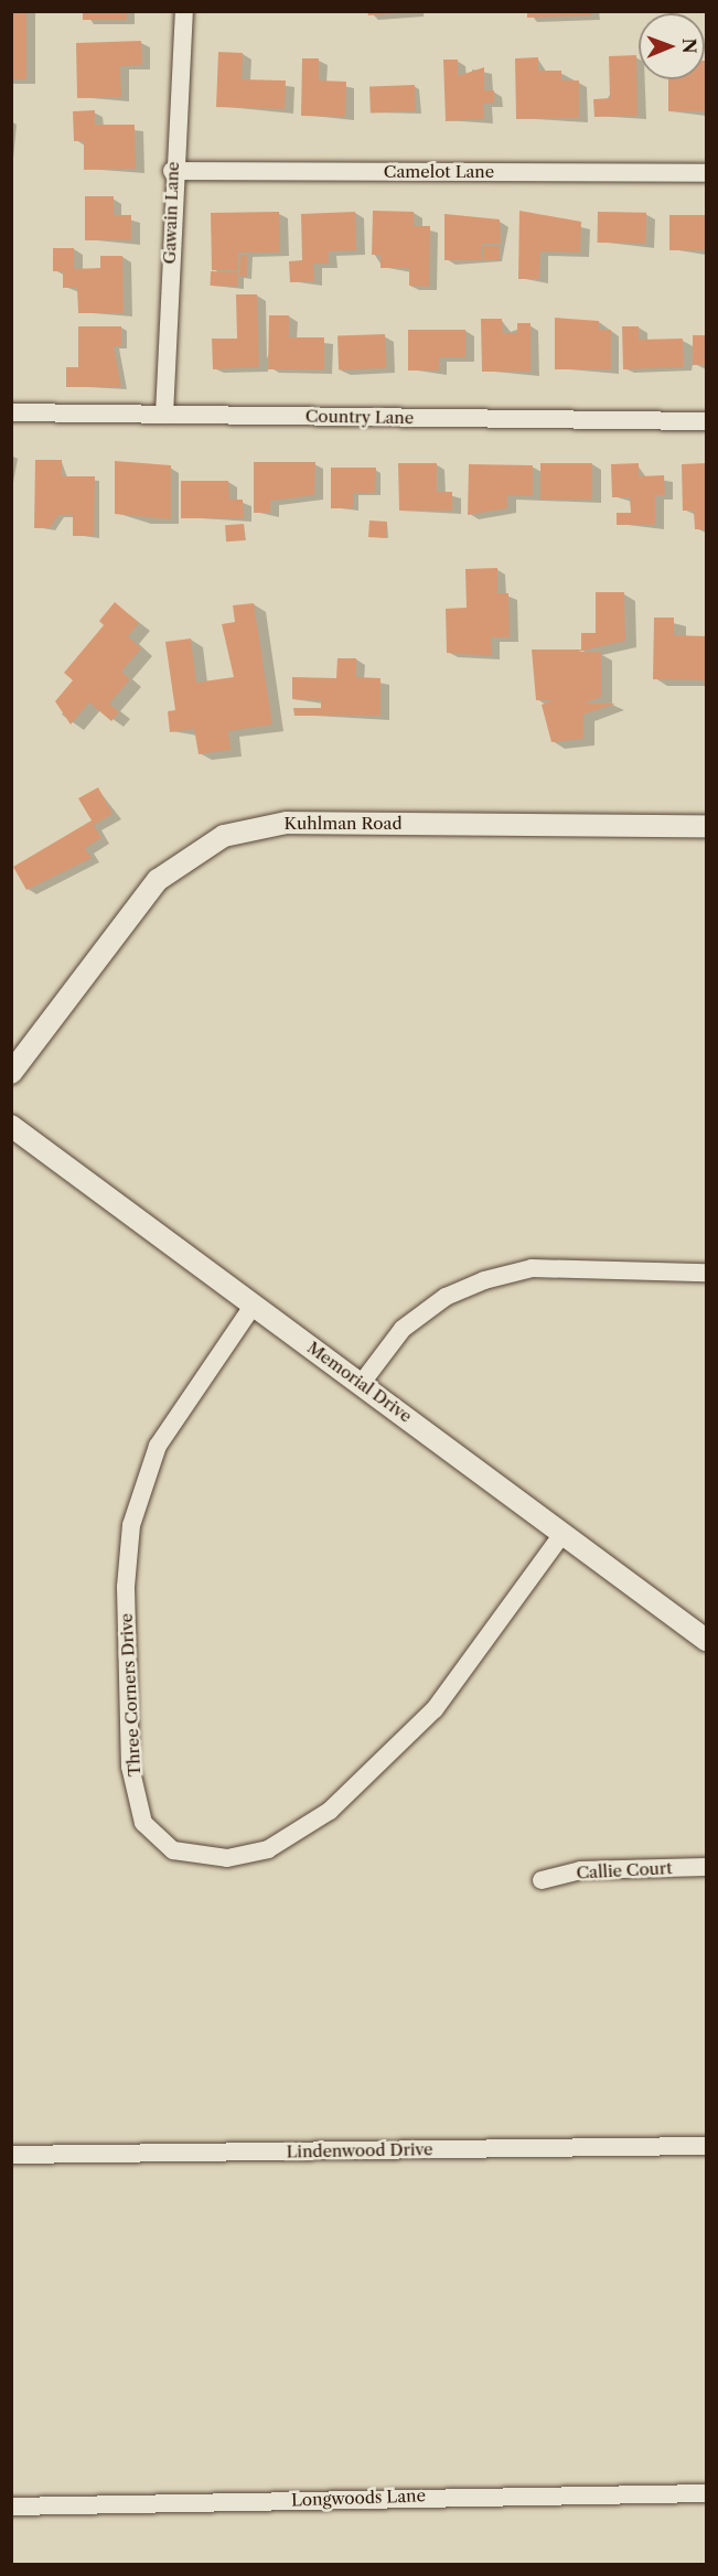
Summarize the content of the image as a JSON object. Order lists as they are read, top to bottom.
{
  "streets": {
    "street": [
      "Camelot Lane",
      "Gawain Lane",
      "Country Lane",
      "Kuhlman Road",
      "Memorial Drive",
      "Three Corners Drive",
      "Callie Court",
      "Lindenwood Drive",
      "Longwoods Lane"
    ]
  },
  "crossings": [
    ["Camelot Lane", "Gawain Lane"],
    ["Gawain Lane", "Country Lane"],
    ["Memorial Drive", "Three Corners Drive"]
  ],
  "north": "right"
}
